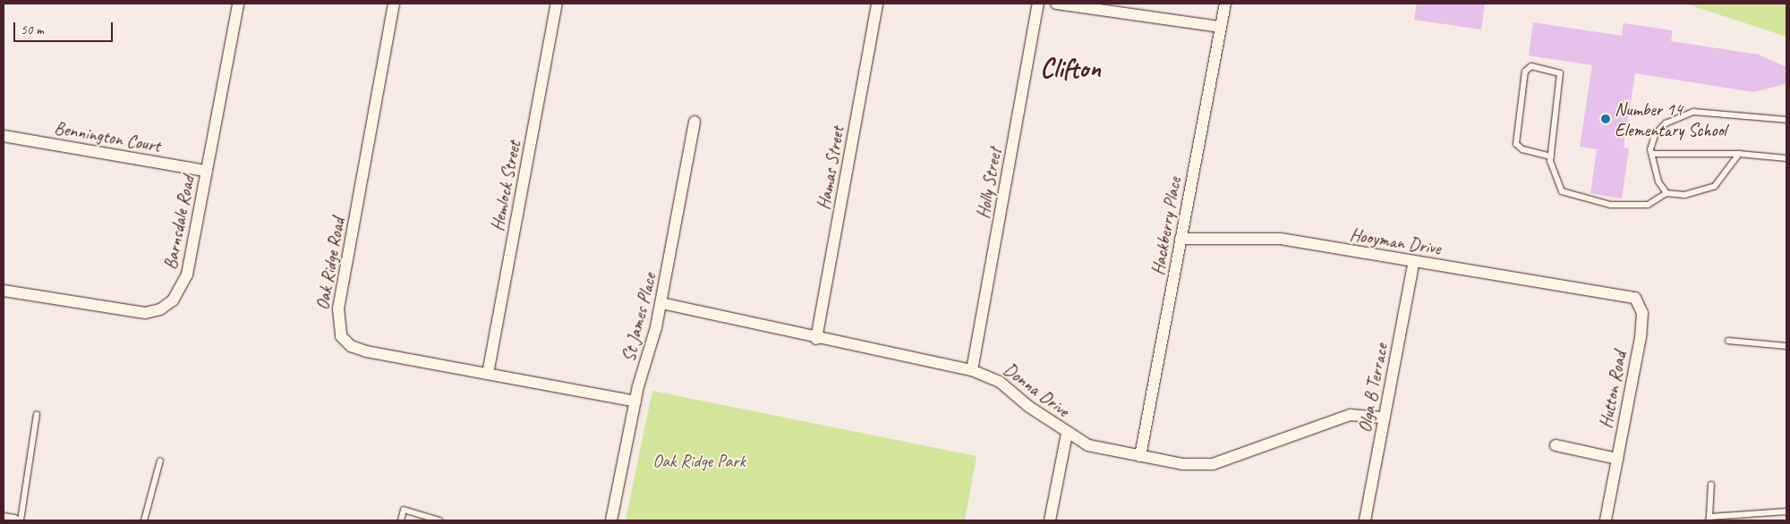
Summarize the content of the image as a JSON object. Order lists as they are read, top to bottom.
{
  "streets": {
    "street": [
      "Bennington Court",
      "Hamas Street",
      "Holly Street",
      "Hemlock Street",
      "Barnsdale Road",
      "Hackberry Place",
      "Hooyman Drive",
      "Oak Ridge Road",
      "St James Place",
      "Olga B Terrace",
      "Donna Drive",
      "Hutton Road"
    ]
  },
  "crossings": [
    ["Bennington Court", "Barnsdale Road"],
    ["Hamas Street", "Donna Drive"],
    ["Holly Street", "Donna Drive"],
    ["Hemlock Street", "Oak Ridge Road"],
    ["Hackberry Place", "Hooyman Drive"],
    ["Hackberry Place", "Donna Drive"],
    ["Hooyman Drive", "Olga B Terrace"],
    ["Hooyman Drive", "Hutton Road"],
    ["Oak Ridge Road", "St James Place"],
    ["St James Place", "Donna Drive"],
    ["Olga B Terrace", "Donna Drive"]
  ],
  "districts": ["Clifton"],
  "parks": ["Oak Ridge Park"],
  "places": ["Number 14 Elementary School"],
  "scale_bar": "50 m"
}
